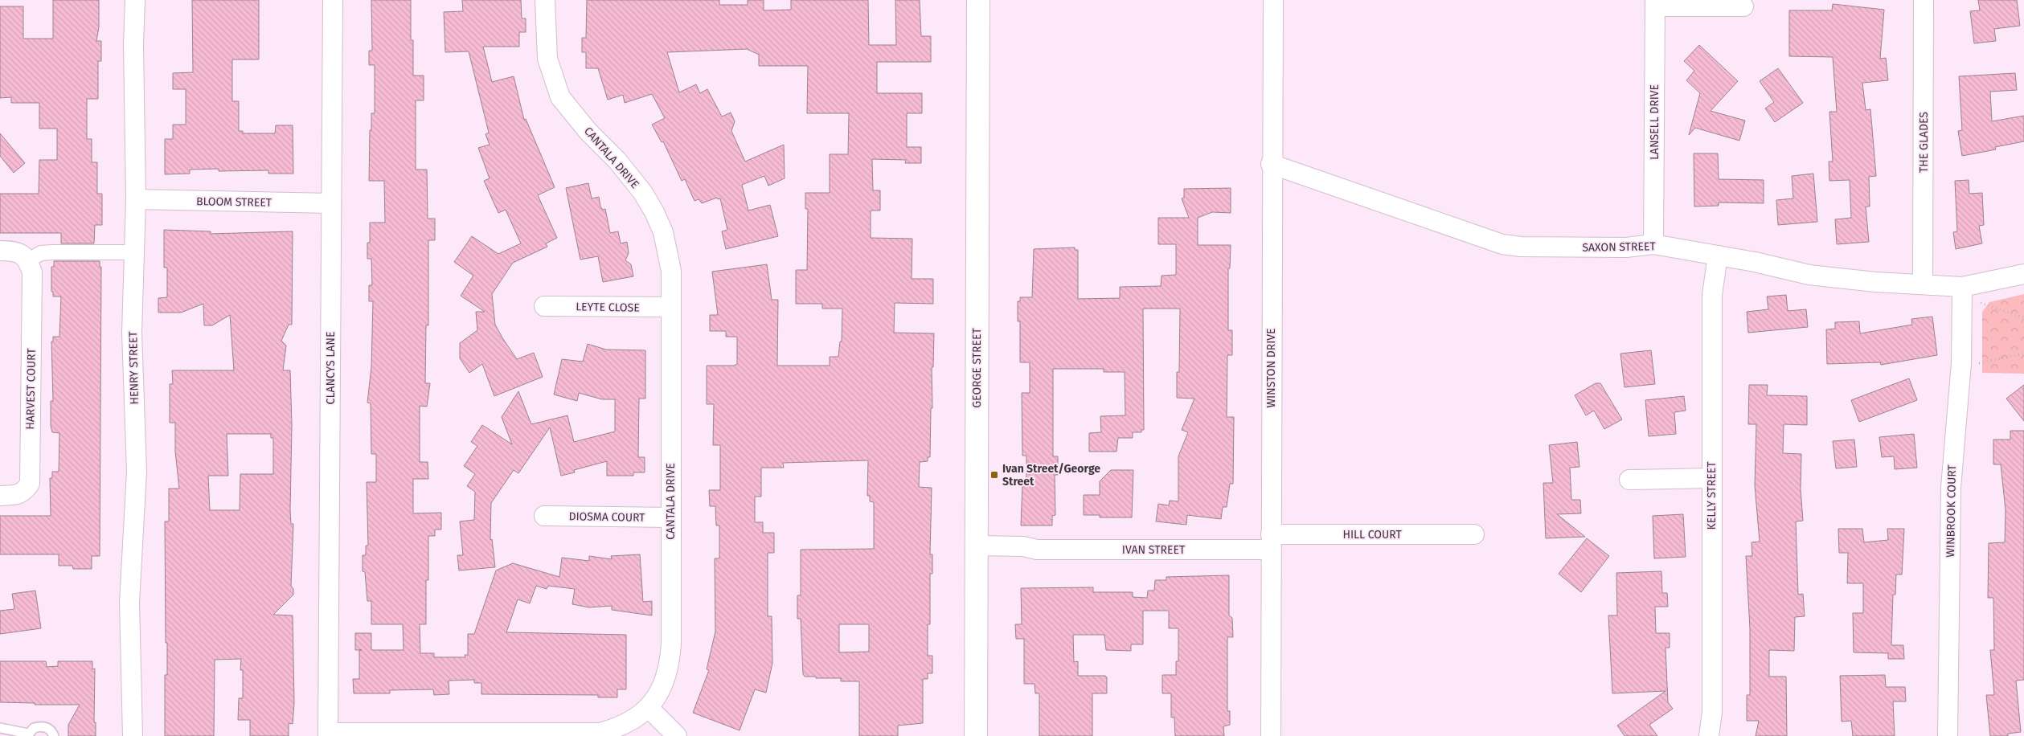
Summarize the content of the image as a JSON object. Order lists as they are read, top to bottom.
{
  "streets": {
    "main road": ["GEORGE STREET"],
    "street": [
      "LANSELL DRIVE",
      "THE GLADES",
      "CANTALA DRIVE",
      "BLOOM STREET",
      "SAXON STREET",
      "LEYTE CLOSE",
      "HENRY STREET",
      "CLANCYS LANE",
      "WINSTON DRIVE",
      "HARVEST COURT",
      "KELLY STREET",
      "WINBROOK COURT",
      "DIOSMA COURT",
      "HILL COURT",
      "IVAN STREET"
    ]
  },
  "crossings": [
    ["LANSELL DRIVE", "SAXON STREET"],
    ["THE GLADES", "SAXON STREET"],
    ["CANTALA DRIVE", "LEYTE CLOSE"],
    ["CANTALA DRIVE", "CLANCYS LANE"],
    ["CANTALA DRIVE", "DIOSMA COURT"],
    ["BLOOM STREET", "HENRY STREET"],
    ["BLOOM STREET", "CLANCYS LANE"],
    ["SAXON STREET", "WINSTON DRIVE"],
    ["SAXON STREET", "KELLY STREET"],
    ["SAXON STREET", "WINBROOK COURT"],
    ["GEORGE STREET", "IVAN STREET"],
    ["WINSTON DRIVE", "HILL COURT"],
    ["WINSTON DRIVE", "IVAN STREET"],
    ["HILL COURT", "IVAN STREET"]
  ],
  "places": {
    "transit": ["Ivan Street/George Street"]
  }
}
